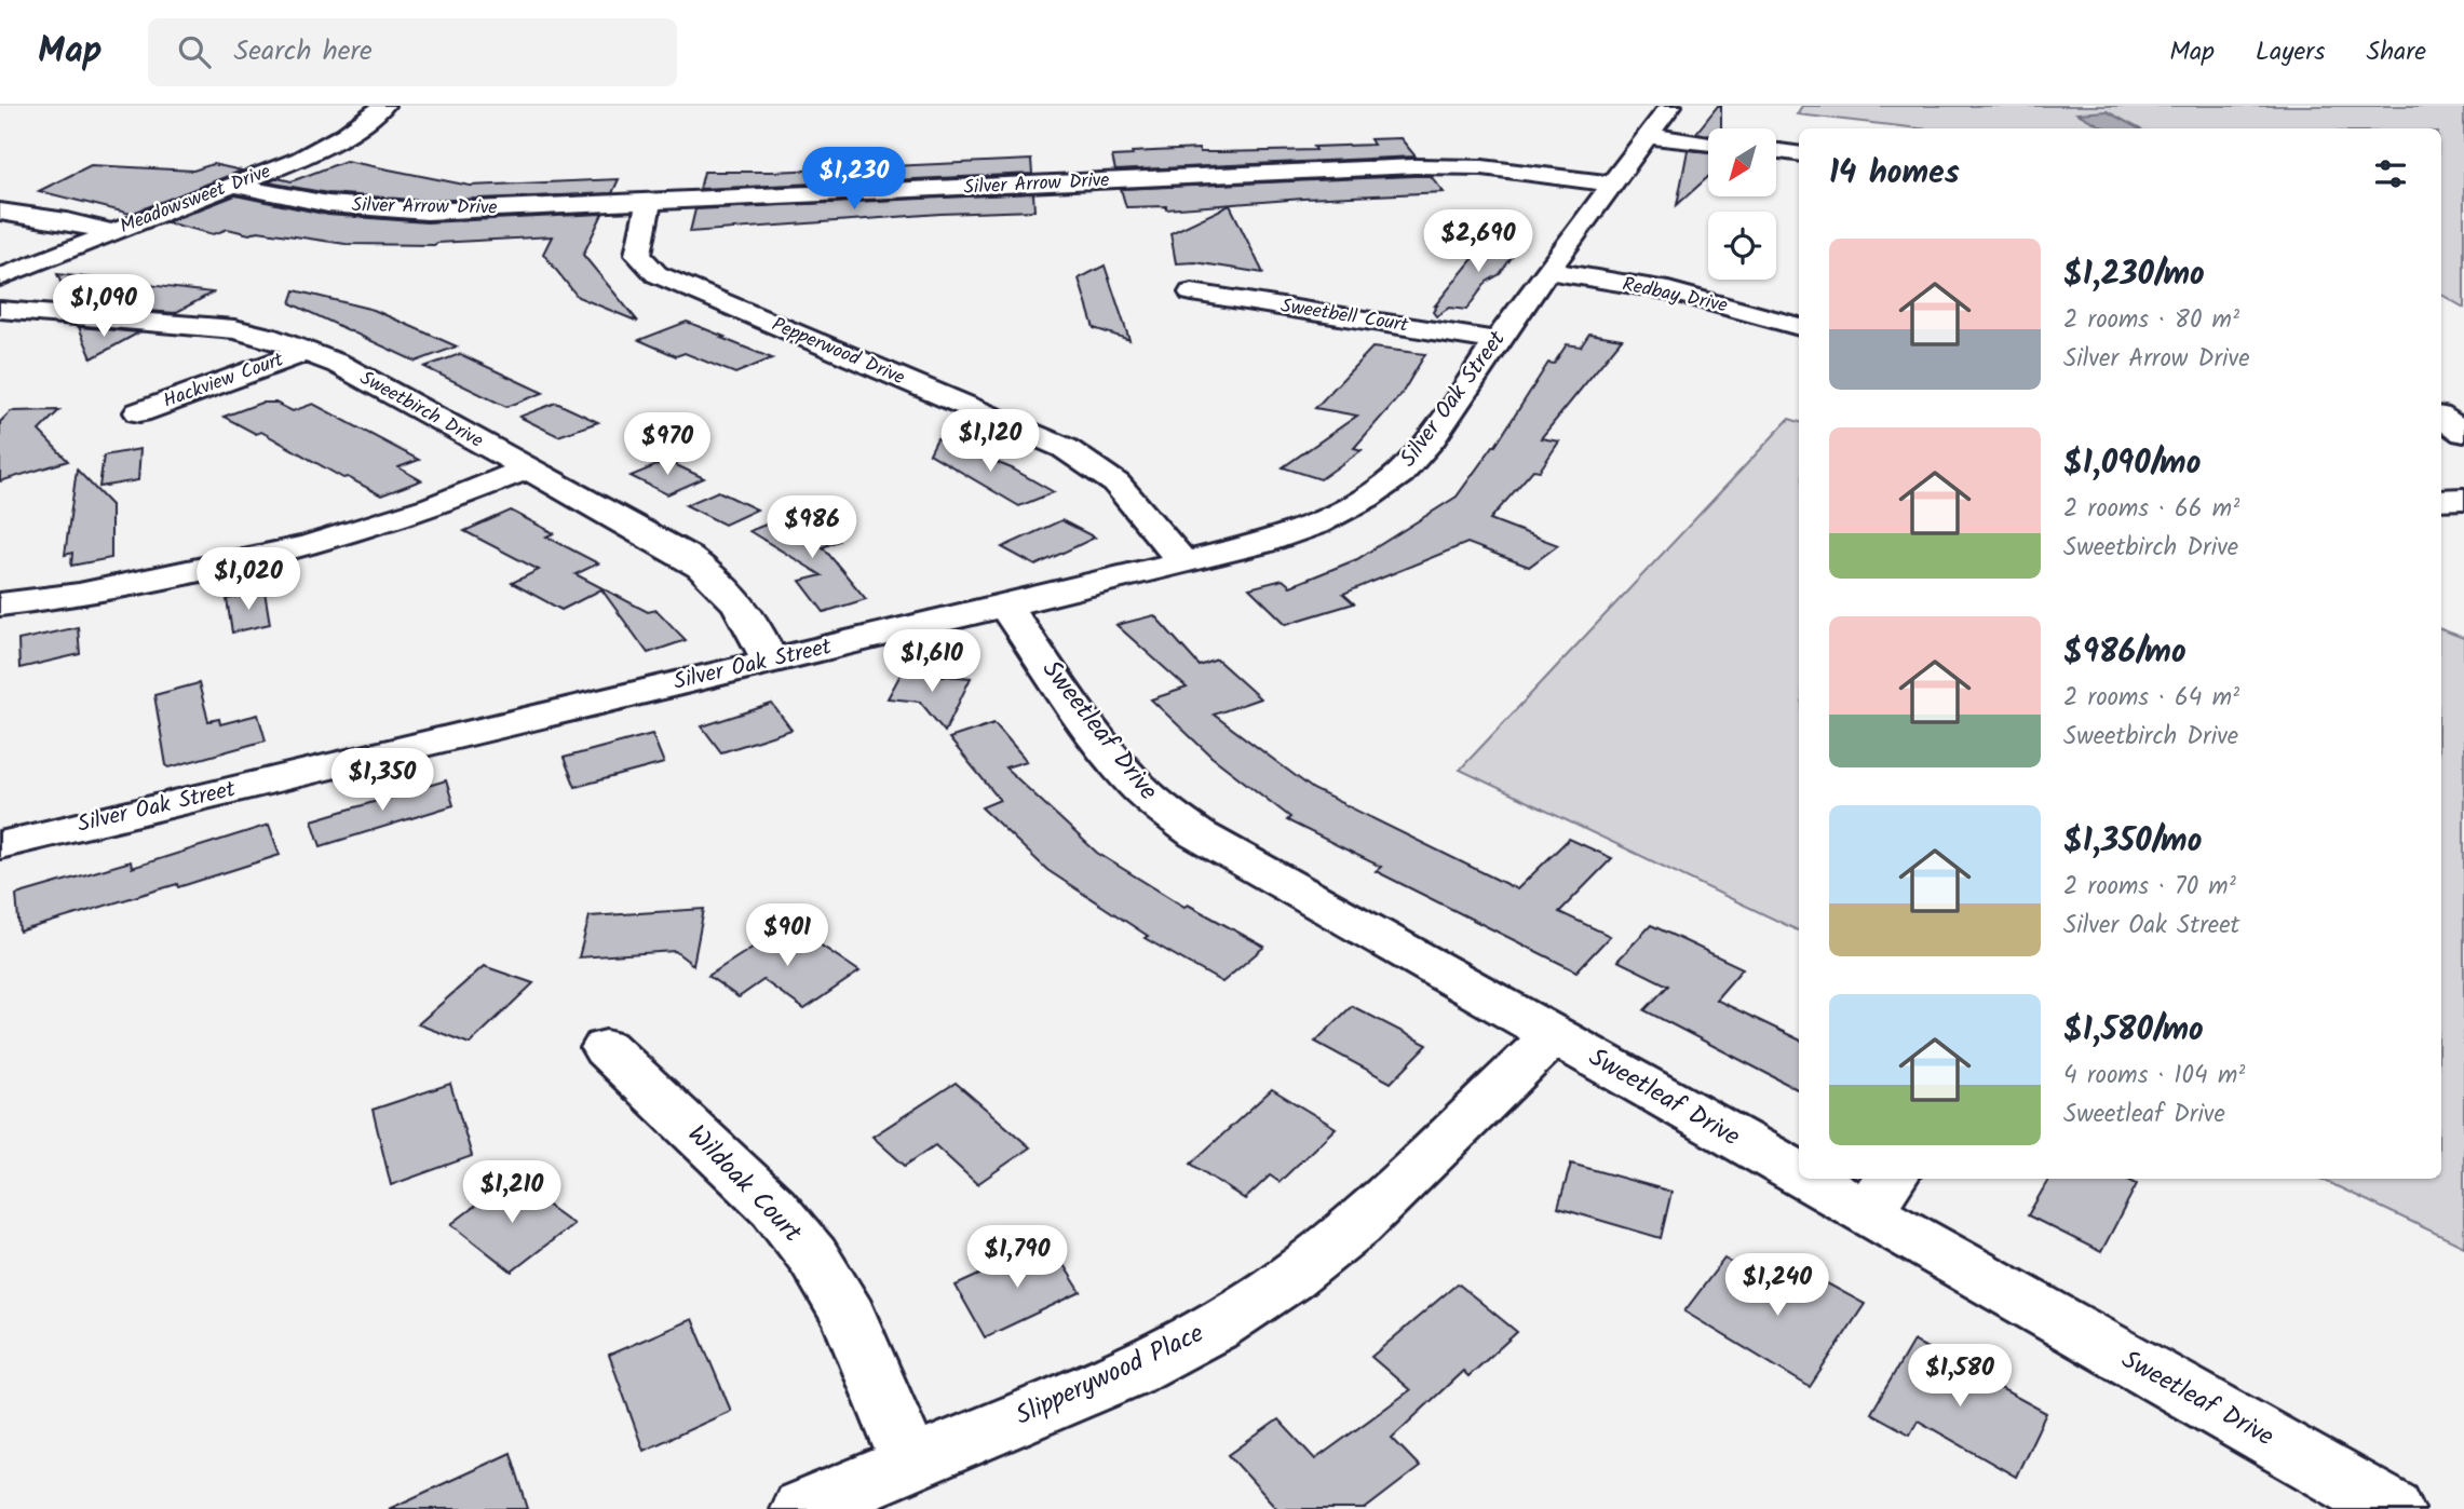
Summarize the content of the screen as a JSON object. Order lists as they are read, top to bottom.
{
  "streets": {
    "street": [
      "Silver Arrow Drive",
      "Meadowsweet Drive",
      "Redbay Drive",
      "Sweetbell Court",
      "Pepperwood Drive",
      "Hackview Court",
      "Silver Oak Street",
      "Sweetbirch Drive",
      "Sweetleaf Drive",
      "Wildoak Court",
      "Slipperywood Place"
    ]
  },
  "crossings": [
    ["Silver Arrow Drive", "Meadowsweet Drive"],
    ["Silver Arrow Drive", "Pepperwood Drive"],
    ["Silver Arrow Drive", "Silver Oak Street"],
    ["Redbay Drive", "Silver Oak Street"],
    ["Sweetbell Court", "Silver Oak Street"],
    ["Pepperwood Drive", "Silver Oak Street"],
    ["Hackview Court", "Sweetbirch Drive"],
    ["Silver Oak Street", "Sweetbirch Drive"],
    ["Silver Oak Street", "Sweetleaf Drive"],
    ["Sweetleaf Drive", "Slipperywood Place"],
    ["Wildoak Court", "Slipperywood Place"]
  ],
  "north": "bottom left",
  "page": {
    "header": "Map",
    "search": "Search here",
    "nav": ["Map", "Layers", "Share"],
    "heading": "14 homes",
    "price": [
      "$1,230",
      "$2,690",
      "$1,090",
      "$1,120",
      "$970",
      "$986",
      "$1,020",
      "$1,610",
      "$1,350",
      "$901",
      "$1,210",
      "$1,790",
      "$1,240",
      "$1,580"
    ],
    "list": [
      {
        "name": "$1,230/mo",
        "note": "2 rooms · 80 m² · Silver Arrow Drive"
      },
      {
        "name": "$1,090/mo",
        "note": "2 rooms · 66 m² · Sweetbirch Drive"
      },
      {
        "name": "$986/mo",
        "note": "2 rooms · 64 m² · Sweetbirch Drive"
      },
      {
        "name": "$1,350/mo",
        "note": "2 rooms · 70 m² · Silver Oak Street"
      },
      {
        "name": "$1,580/mo",
        "note": "4 rooms · 104 m² · Sweetleaf Drive"
      }
    ]
  }
}
